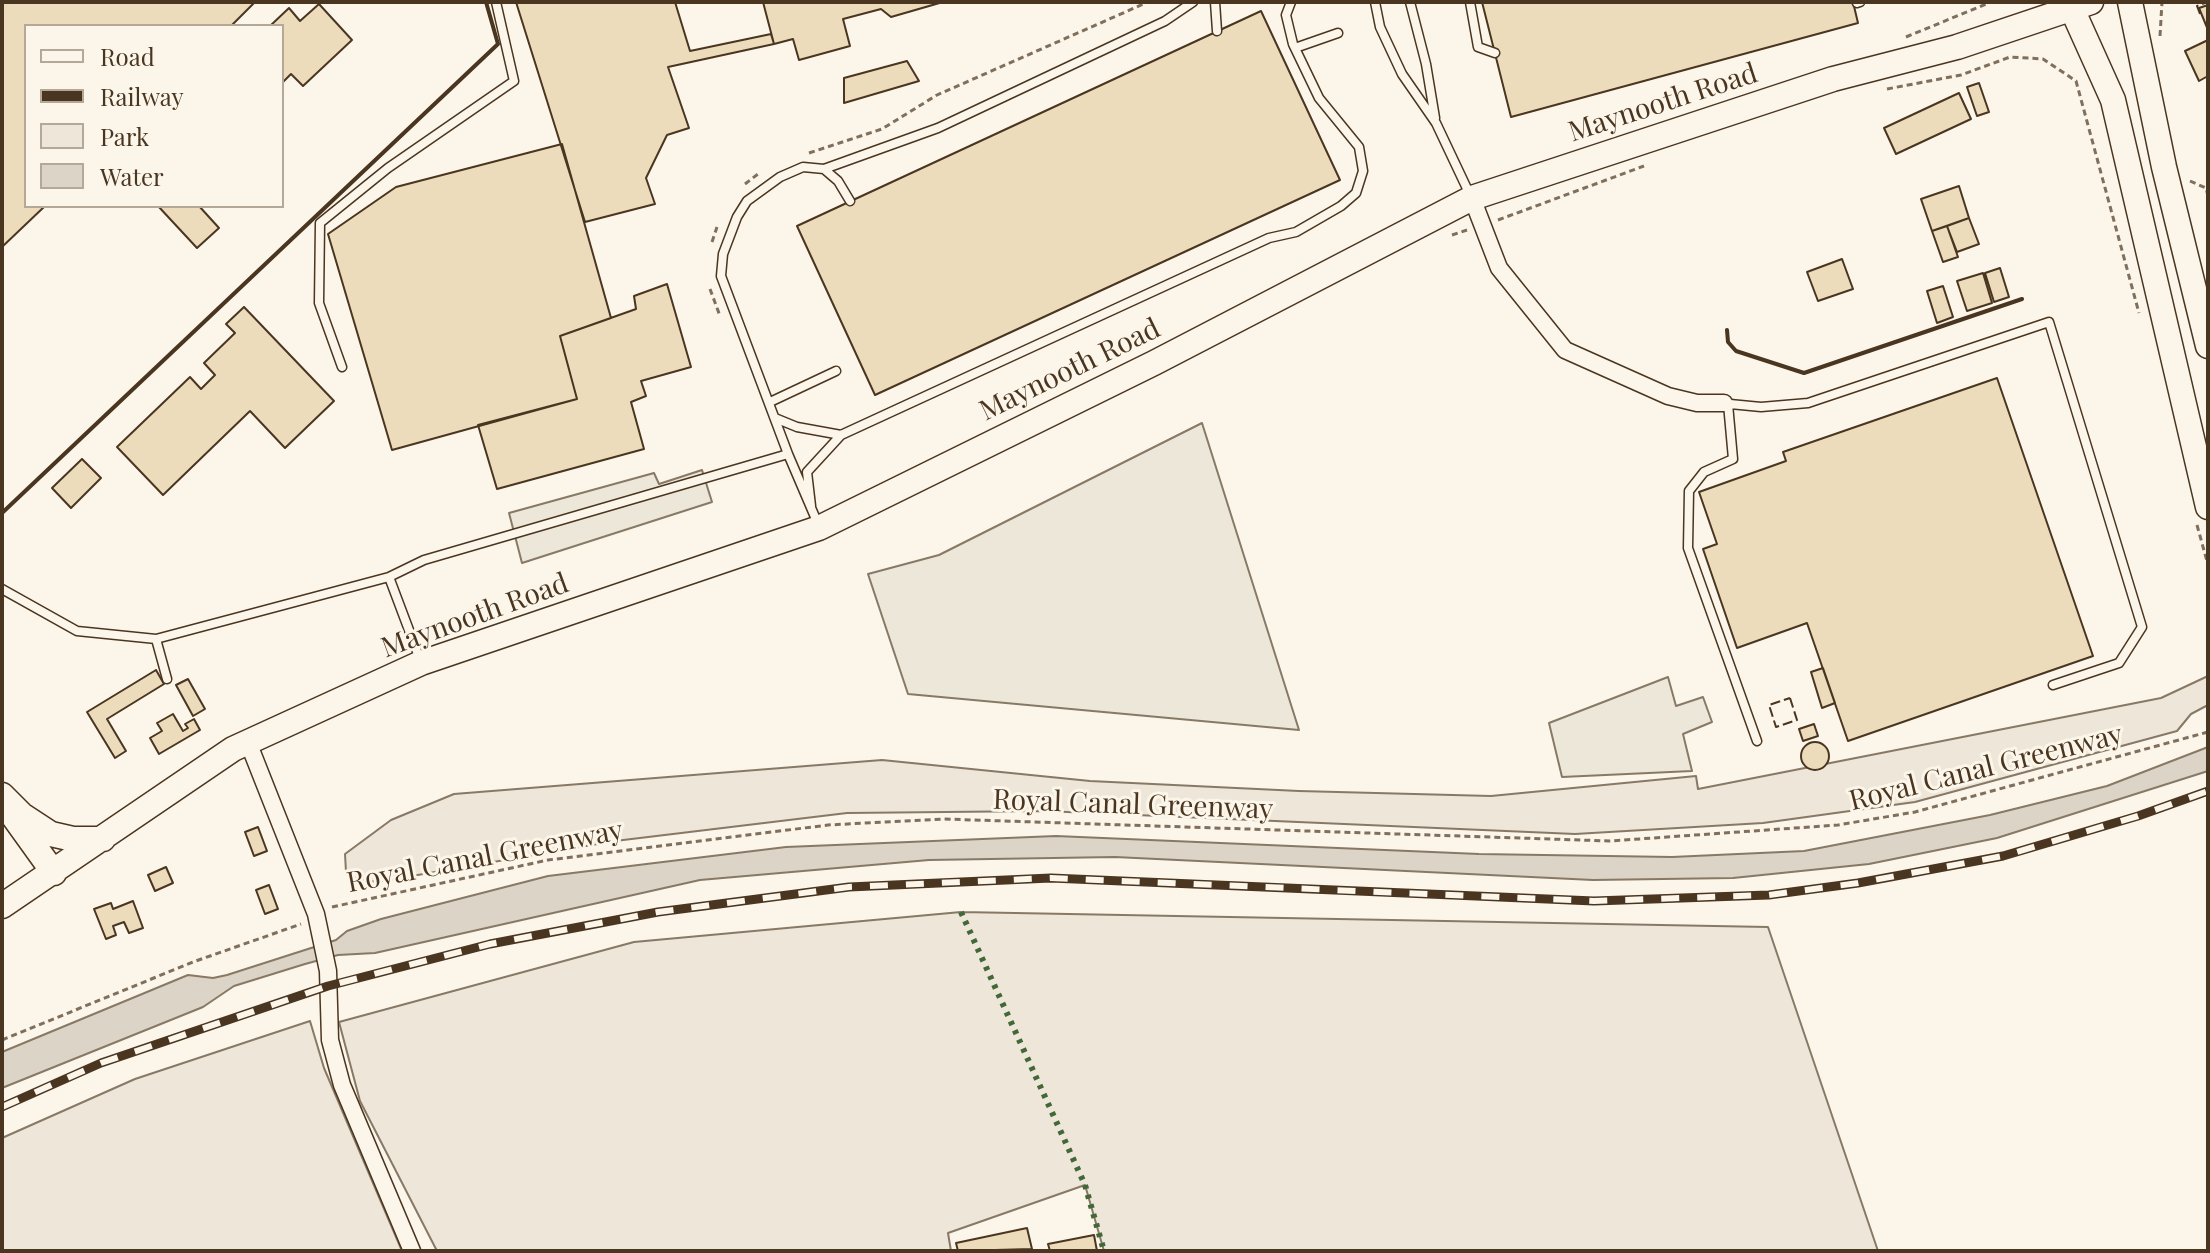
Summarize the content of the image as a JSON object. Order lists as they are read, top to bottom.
{
  "streets": {
    "main road": ["Maynooth Road"],
    "path": ["Royal Canal Greenway"]
  },
  "legend": [
    "Road",
    "Railway",
    "Park",
    "Water"
  ]
}
